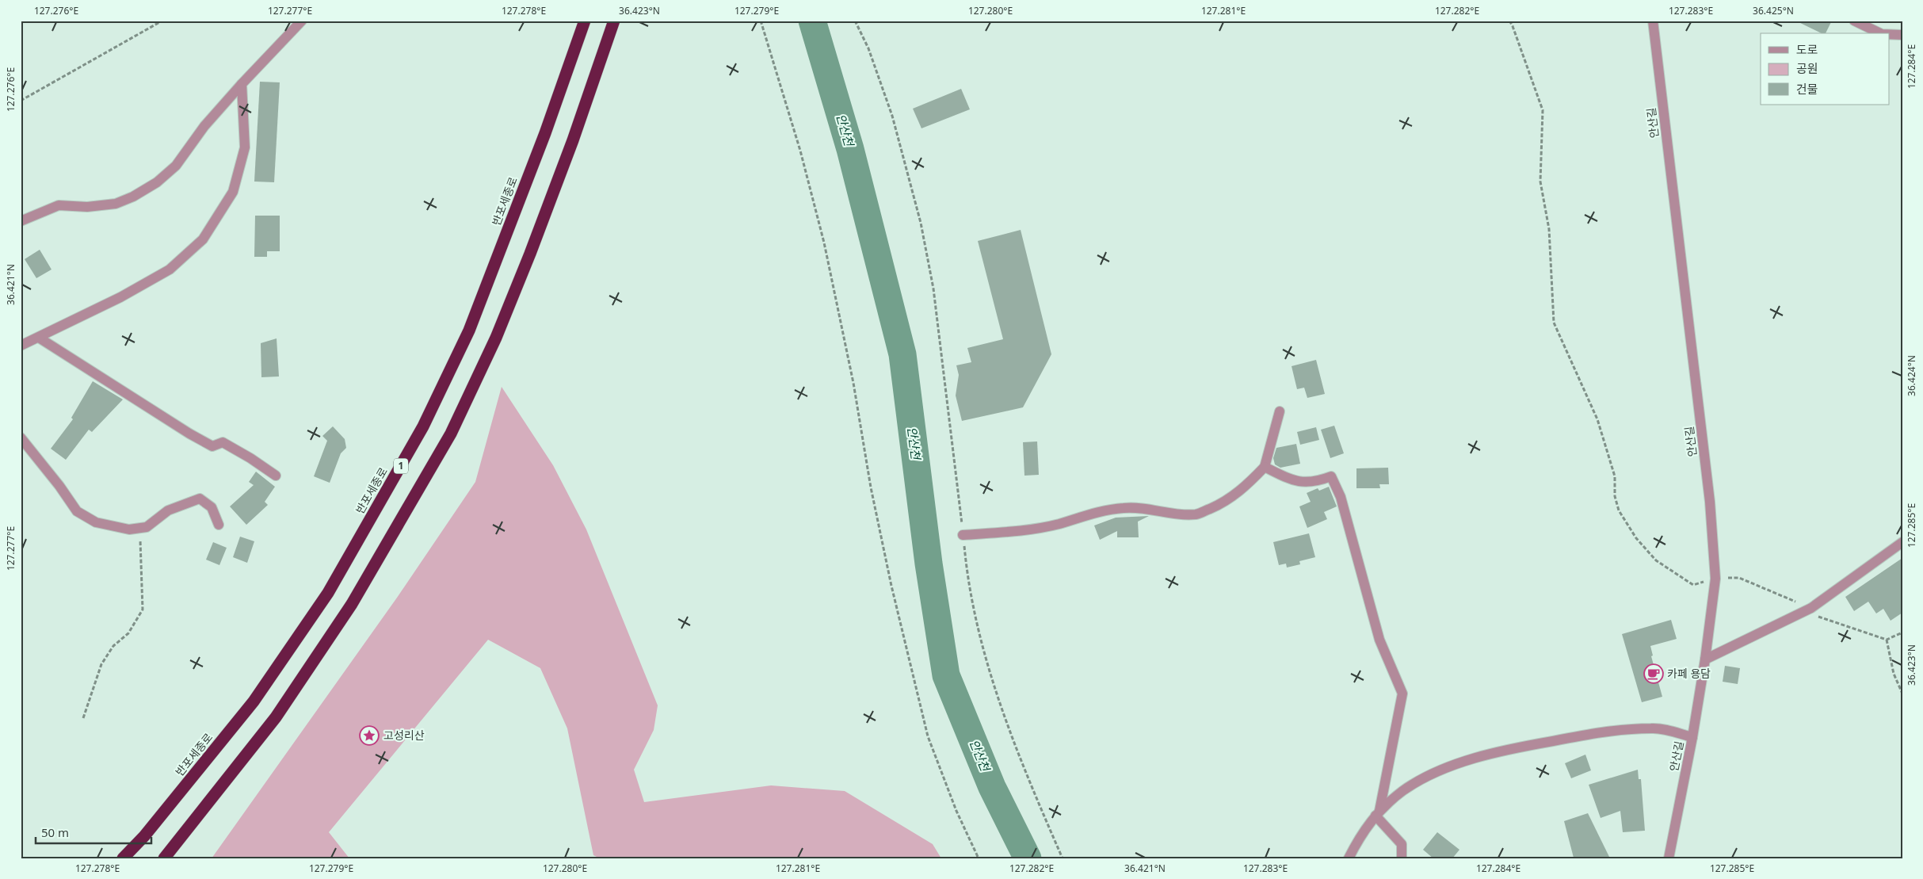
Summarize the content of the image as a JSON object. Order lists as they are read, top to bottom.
{
  "streets": {
    "highway": ["반포세종로", "1"],
    "street": ["안산길"]
  },
  "water": ["안산천"],
  "places": {
    "cafe": ["카페 용담"],
    "place": ["고성리산"]
  },
  "legend": ["도로", "공원", "건물"],
  "scale_bar": "50 m",
  "coordinates": [
    "127.276°E",
    "127.277°E",
    "127.278°E",
    "36.423°N",
    "127.279°E",
    "127.280°E",
    "127.281°E",
    "127.282°E",
    "127.283°E",
    "36.425°N",
    "127.284°E",
    "36.421°N",
    "36.424°N",
    "127.285°E"
  ]
}
